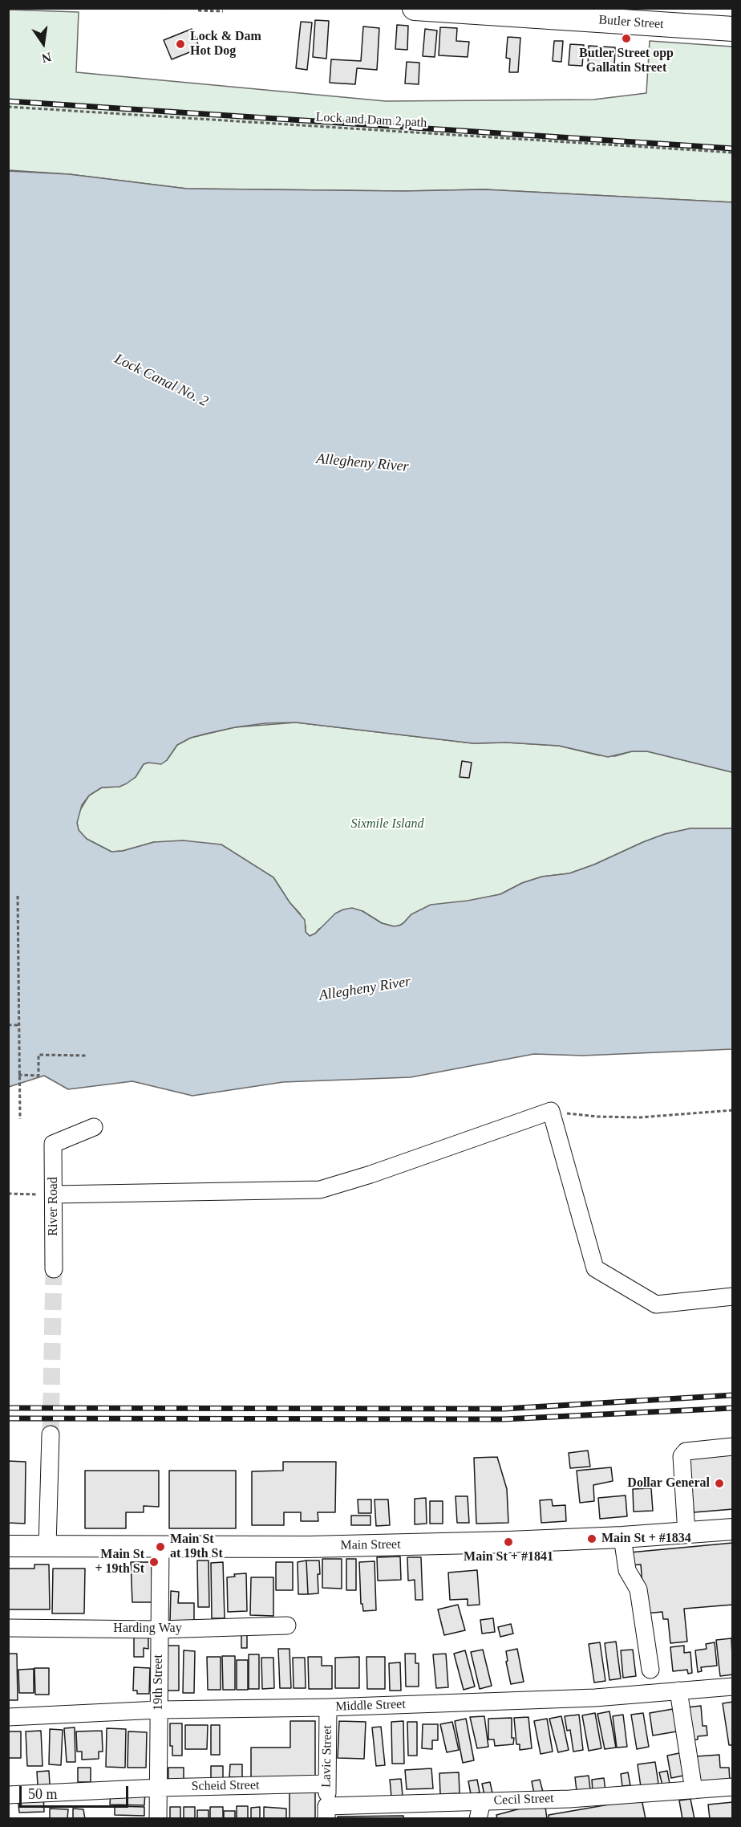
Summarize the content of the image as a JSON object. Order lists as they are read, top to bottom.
{
  "streets": {
    "highway": ["Butler Street"],
    "main road": ["Main Street"],
    "street": [
      "River Road",
      "Harding Way",
      "19th Street",
      "Middle Street",
      "Lavic Street",
      "Scheid Street",
      "Cecil Street"
    ],
    "path": ["Lock and Dam 2 path"]
  },
  "crossings": [
    ["Main Street", "19th Street"],
    ["Harding Way", "19th Street"],
    ["19th Street", "Middle Street"],
    ["19th Street", "Scheid Street"],
    ["Middle Street", "Lavic Street"],
    ["Lavic Street", "Scheid Street"],
    ["Lavic Street", "Cecil Street"]
  ],
  "water": ["Lock Canal No. 2", "Allegheny River"],
  "parks": ["Sixmile Island"],
  "places": [
    "Butler Street opp Gallatin Street",
    "Lock & Dam Hot Dog",
    "Dollar General",
    "Main St + #1834",
    "Main St + #1841",
    "Main St at 19th St",
    "Main St + 19th St"
  ],
  "scale_bar": "50 m",
  "north": "bottom"
}
